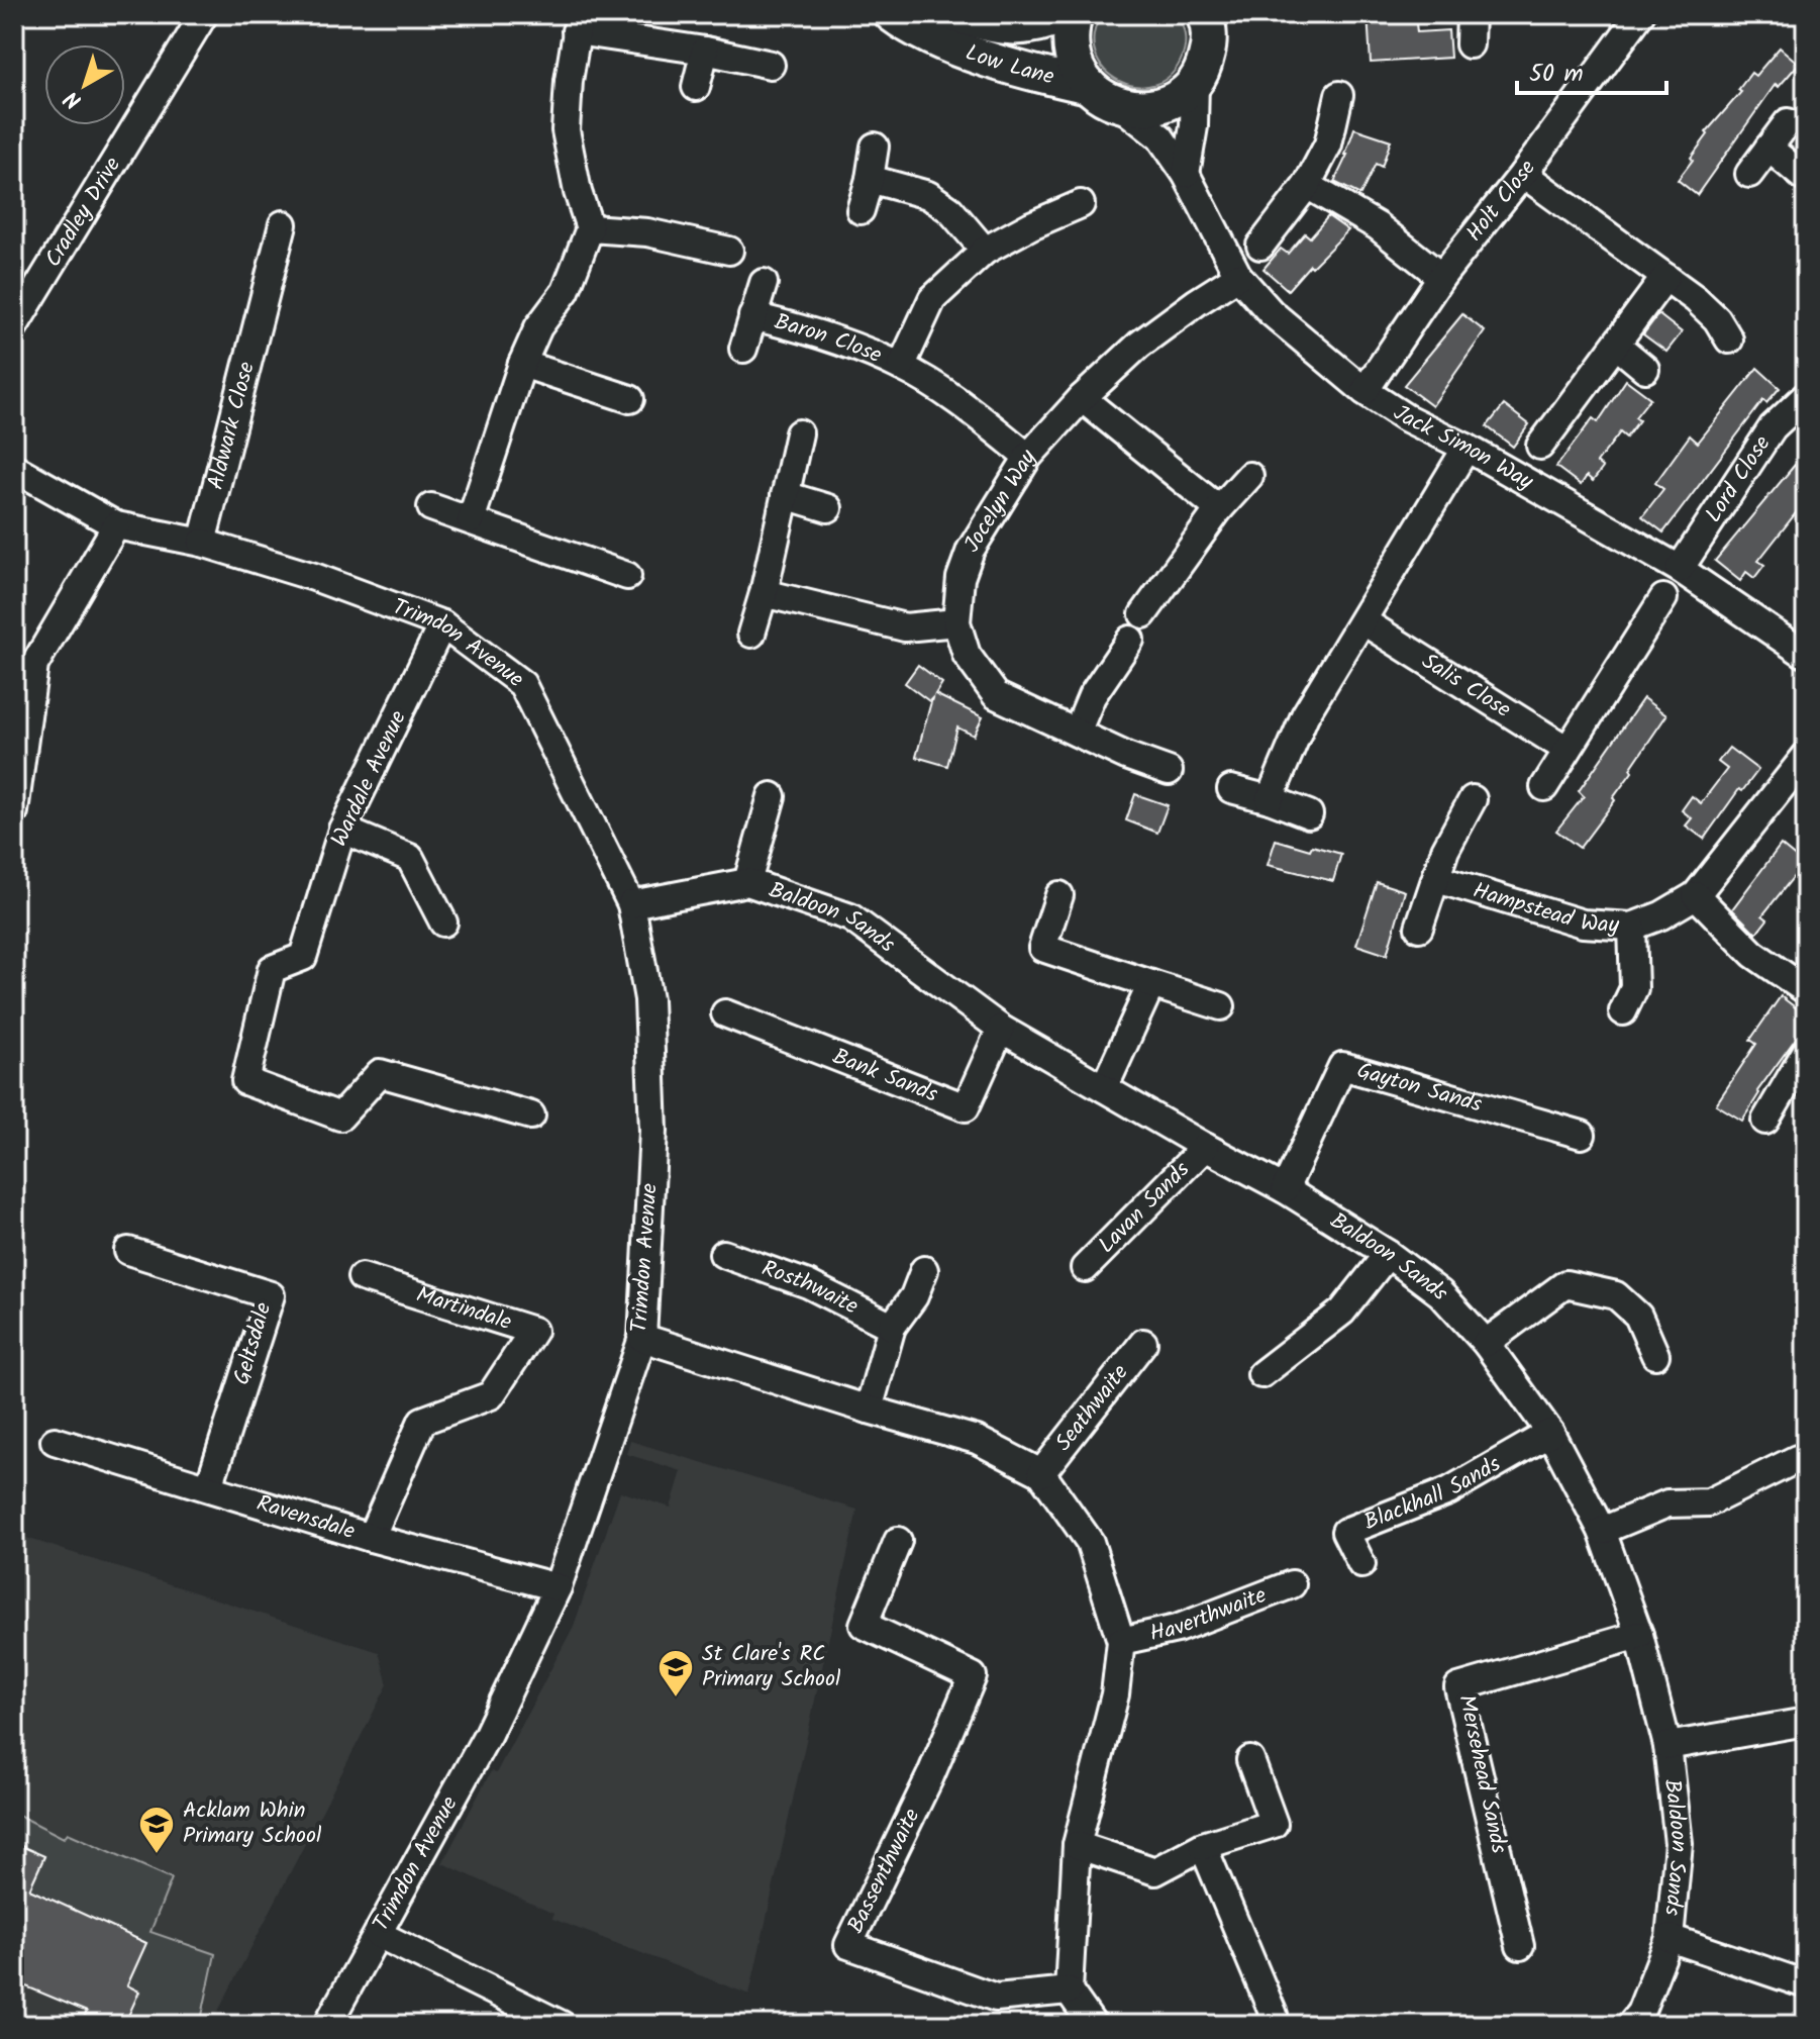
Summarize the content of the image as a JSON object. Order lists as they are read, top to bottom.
{
  "streets": {
    "main road": ["Low Lane"],
    "street": [
      "Holt Close",
      "Cradley Drive",
      "Baron Close",
      "Aldwark Close",
      "Jack Simon Way",
      "Lord Close",
      "Jocelyn Way",
      "Trimdon Avenue",
      "Salis Close",
      "Wardale Avenue",
      "Hampstead Way",
      "Baldoon Sands",
      "Bank Sands",
      "Gayton Sands",
      "Lavan Sands",
      "Rosthwaite",
      "Martindale",
      "Geltsdale",
      "Seathwaite",
      "Blackhall Sands",
      "Ravensdale",
      "Haverthwaite",
      "Mersehead Sands",
      "Bassenthwaite"
    ]
  },
  "crossings": [
    ["Holt Close", "Jack Simon Way"],
    ["Baron Close", "Jocelyn Way"],
    ["Aldwark Close", "Trimdon Avenue"],
    ["Jack Simon Way", "Lord Close"],
    ["Jack Simon Way", "Jocelyn Way"],
    ["Trimdon Avenue", "Wardale Avenue"],
    ["Trimdon Avenue", "Baldoon Sands"],
    ["Trimdon Avenue", "Ravensdale"],
    ["Baldoon Sands", "Bank Sands"],
    ["Baldoon Sands", "Gayton Sands"],
    ["Baldoon Sands", "Lavan Sands"],
    ["Baldoon Sands", "Blackhall Sands"],
    ["Baldoon Sands", "Mersehead Sands"],
    ["Martindale", "Ravensdale"],
    ["Geltsdale", "Ravensdale"]
  ],
  "places": {
    "school or university": ["St Clare's RC Primary School", "Acklam Whin Primary School"]
  },
  "scale_bar": "50 m",
  "north": "bottom left"
}
